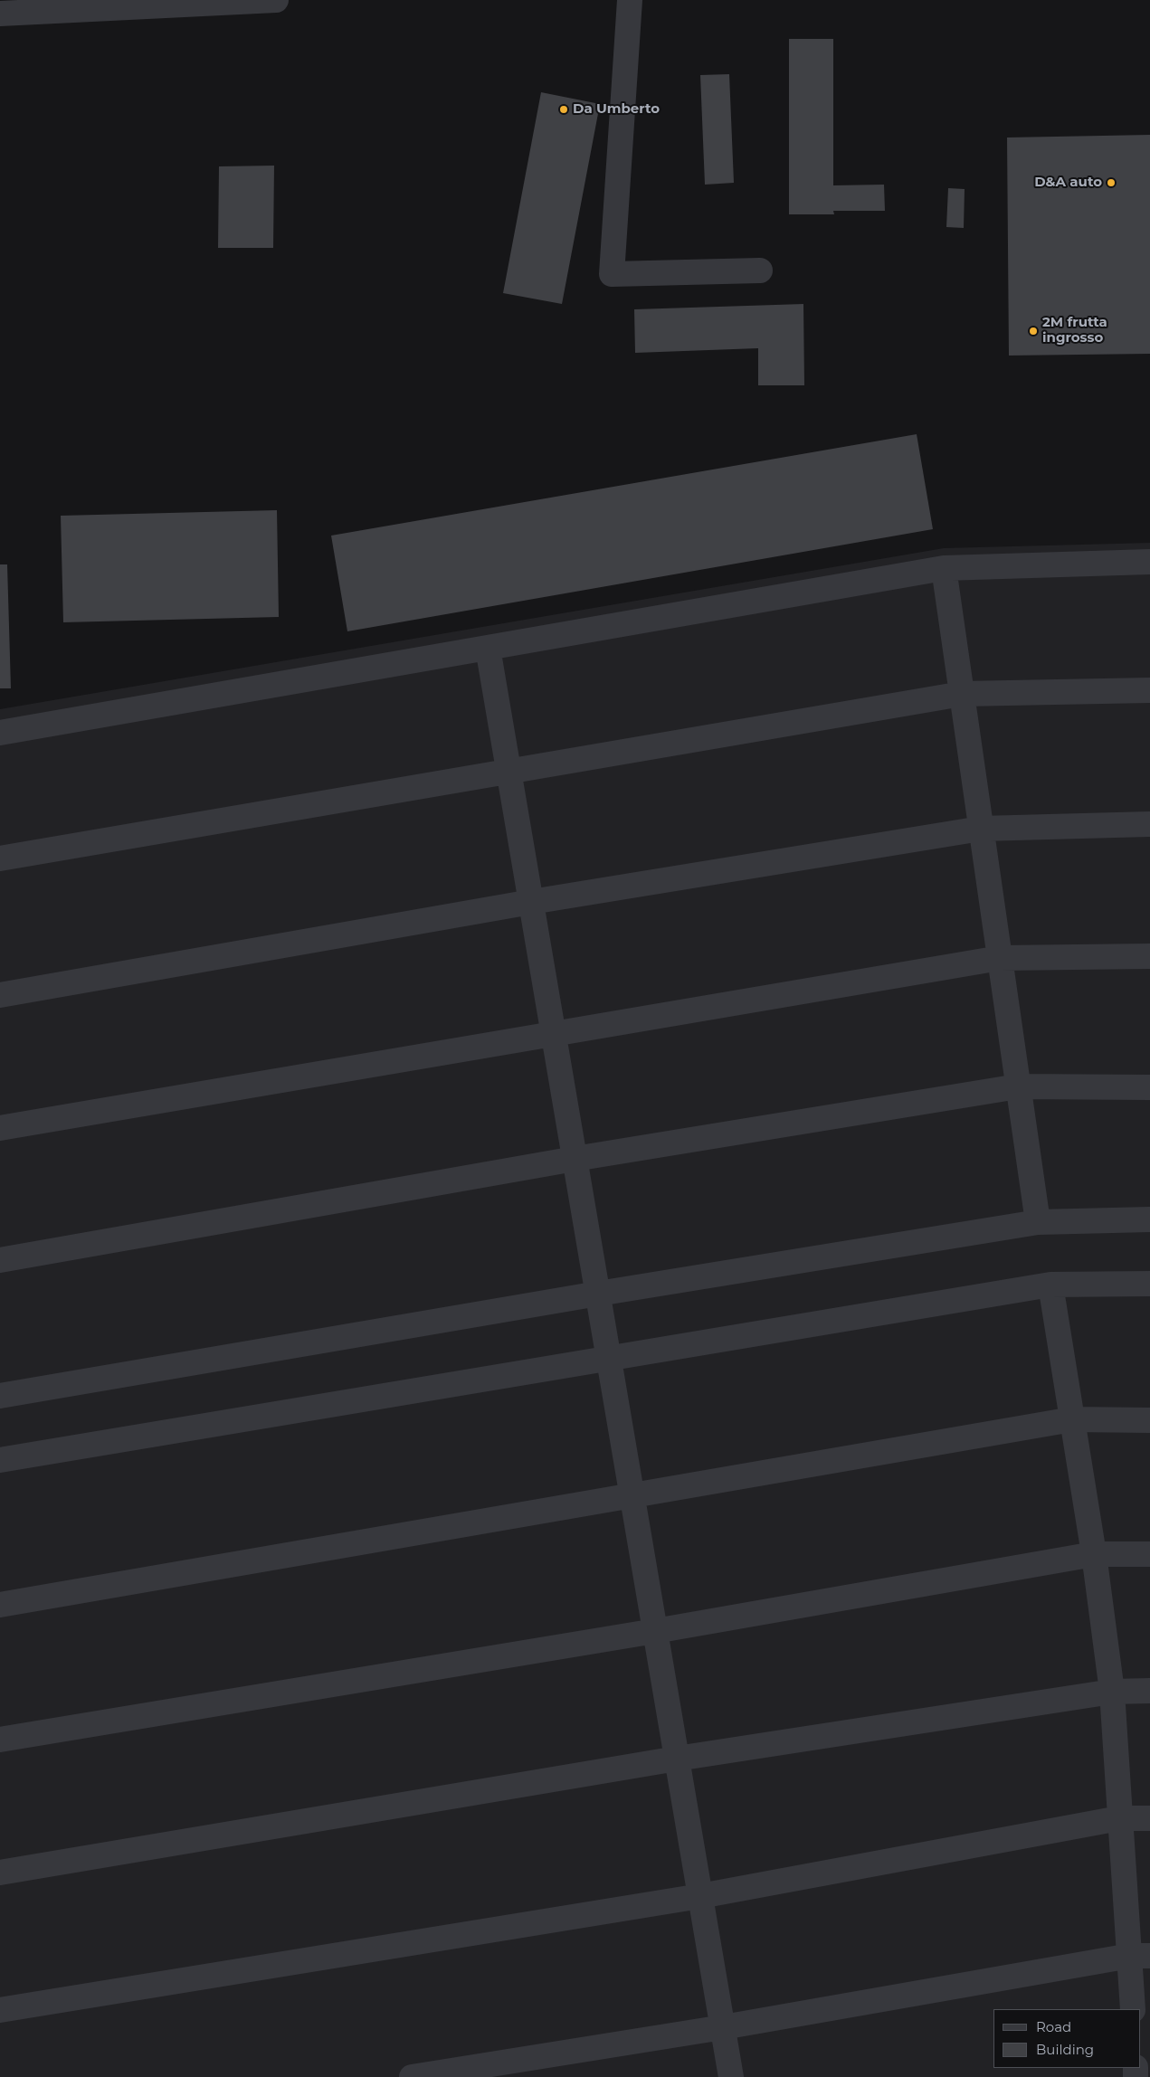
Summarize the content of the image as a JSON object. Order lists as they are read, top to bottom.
{
  "places": ["Da Umberto", "D&A auto", "2M frutta ingrosso"],
  "legend": ["Road", "Building"]
}
